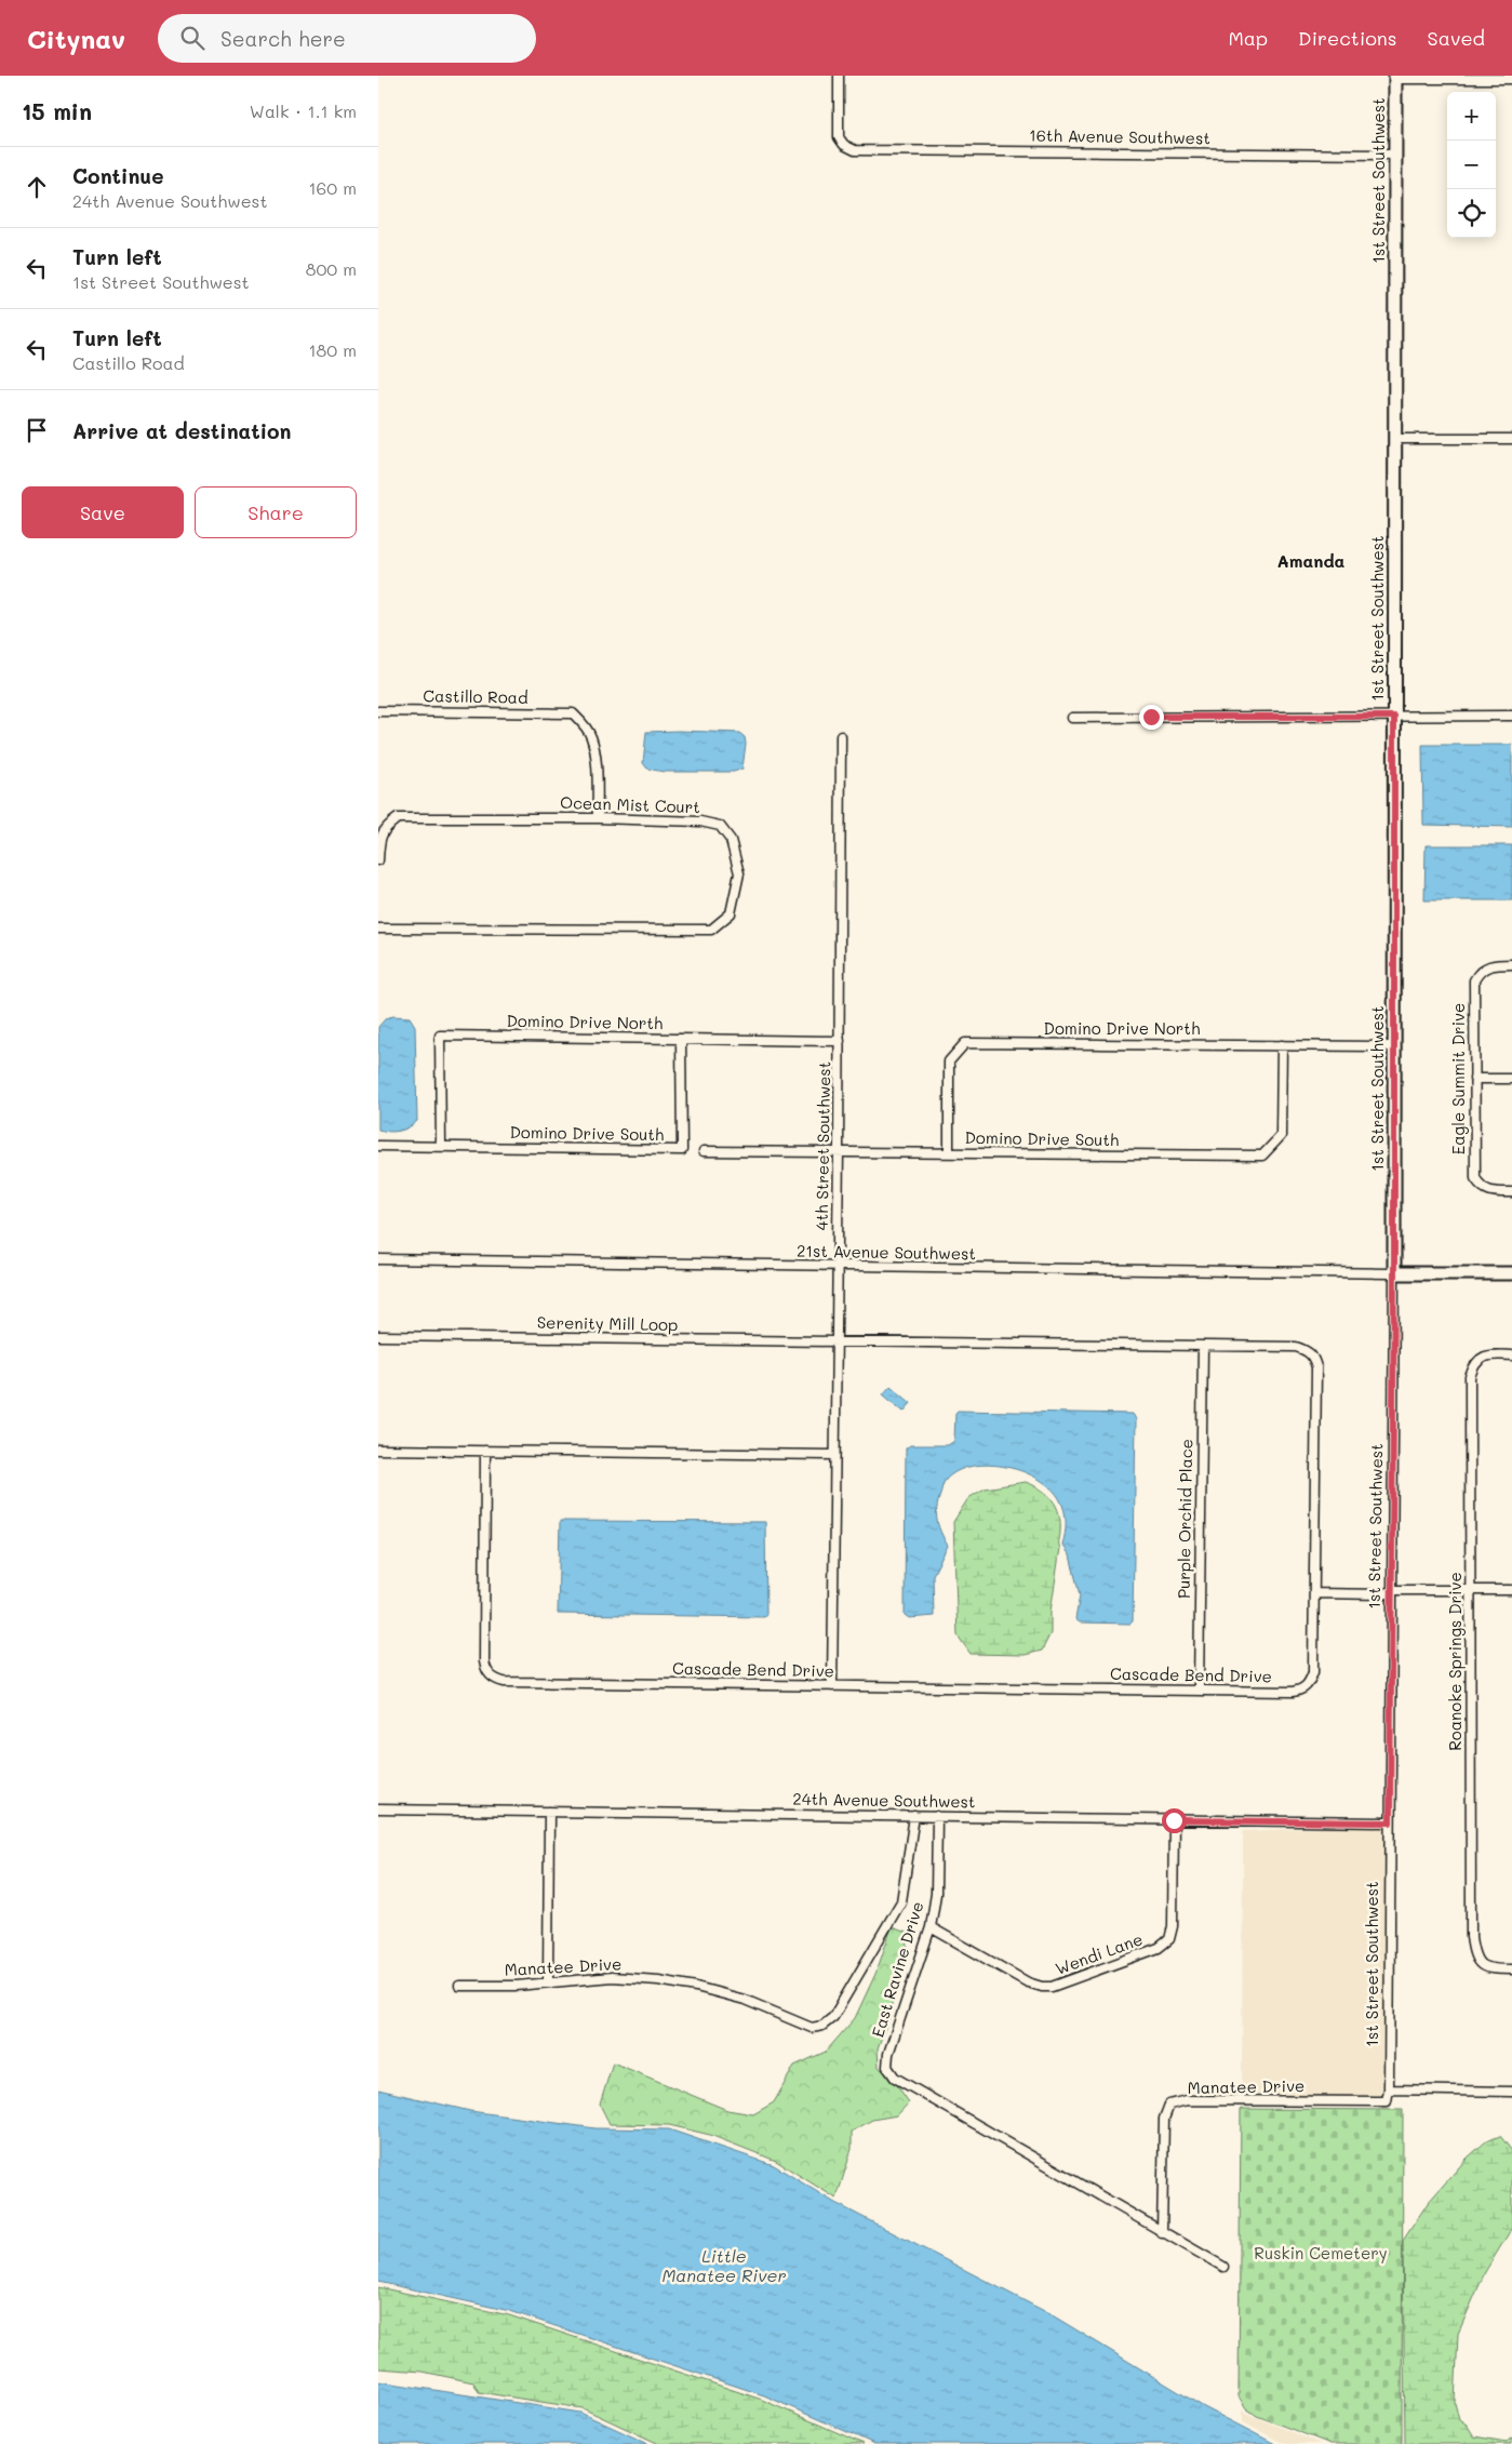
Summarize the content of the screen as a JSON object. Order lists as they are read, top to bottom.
{
  "streets": {
    "street": [
      "16th Avenue Southwest",
      "1st Street Southwest",
      "Castillo Road",
      "Ocean Mist Court",
      "Domino Drive North",
      "Eagle Summit Drive",
      "Domino Drive South",
      "4th Street Southwest",
      "21st Avenue Southwest",
      "Serenity Mill Loop",
      "Purple Orchid Place",
      "Roanoke Springs Drive",
      "Cascade Bend Drive",
      "24th Avenue Southwest",
      "Wendi Lane",
      "Manatee Drive",
      "East Ravine Drive"
    ]
  },
  "crossings": [
    ["16th Avenue Southwest", "1st Street Southwest"],
    ["1st Street Southwest", "Domino Drive North"],
    ["1st Street Southwest", "21st Avenue Southwest"],
    ["1st Street Southwest", "24th Avenue Southwest"],
    ["1st Street Southwest", "Manatee Drive"],
    ["Castillo Road", "Ocean Mist Court"],
    ["Domino Drive North", "Domino Drive South"],
    ["Domino Drive North", "4th Street Southwest"],
    ["Domino Drive South", "4th Street Southwest"],
    ["4th Street Southwest", "21st Avenue Southwest"],
    ["4th Street Southwest", "Serenity Mill Loop"],
    ["4th Street Southwest", "Cascade Bend Drive"],
    ["Serenity Mill Loop", "Cascade Bend Drive"],
    ["Purple Orchid Place", "Cascade Bend Drive"],
    ["24th Avenue Southwest", "Wendi Lane"],
    ["24th Avenue Southwest", "Manatee Drive"],
    ["24th Avenue Southwest", "East Ravine Drive"],
    ["Wendi Lane", "East Ravine Drive"],
    ["Manatee Drive", "East Ravine Drive"]
  ],
  "districts": ["Amanda"],
  "water": ["Little Manatee River"],
  "parks": ["Ruskin Cemetery"],
  "page": {
    "header": "Citynav",
    "search": "Search here",
    "nav": ["Map", "Directions", "Saved"],
    "heading": ["15 min", "Walk · 1.1 km"],
    "map_buttons": ["+", "−"],
    "list": [
      ["Continue", "24th Avenue Southwest", "160 m"],
      ["Turn left", "1st Street Southwest", "800 m"],
      ["Turn left", "Castillo Road", "180 m"],
      "Arrive at destination"
    ],
    "buttons": ["Save", "Share"]
  }
}
